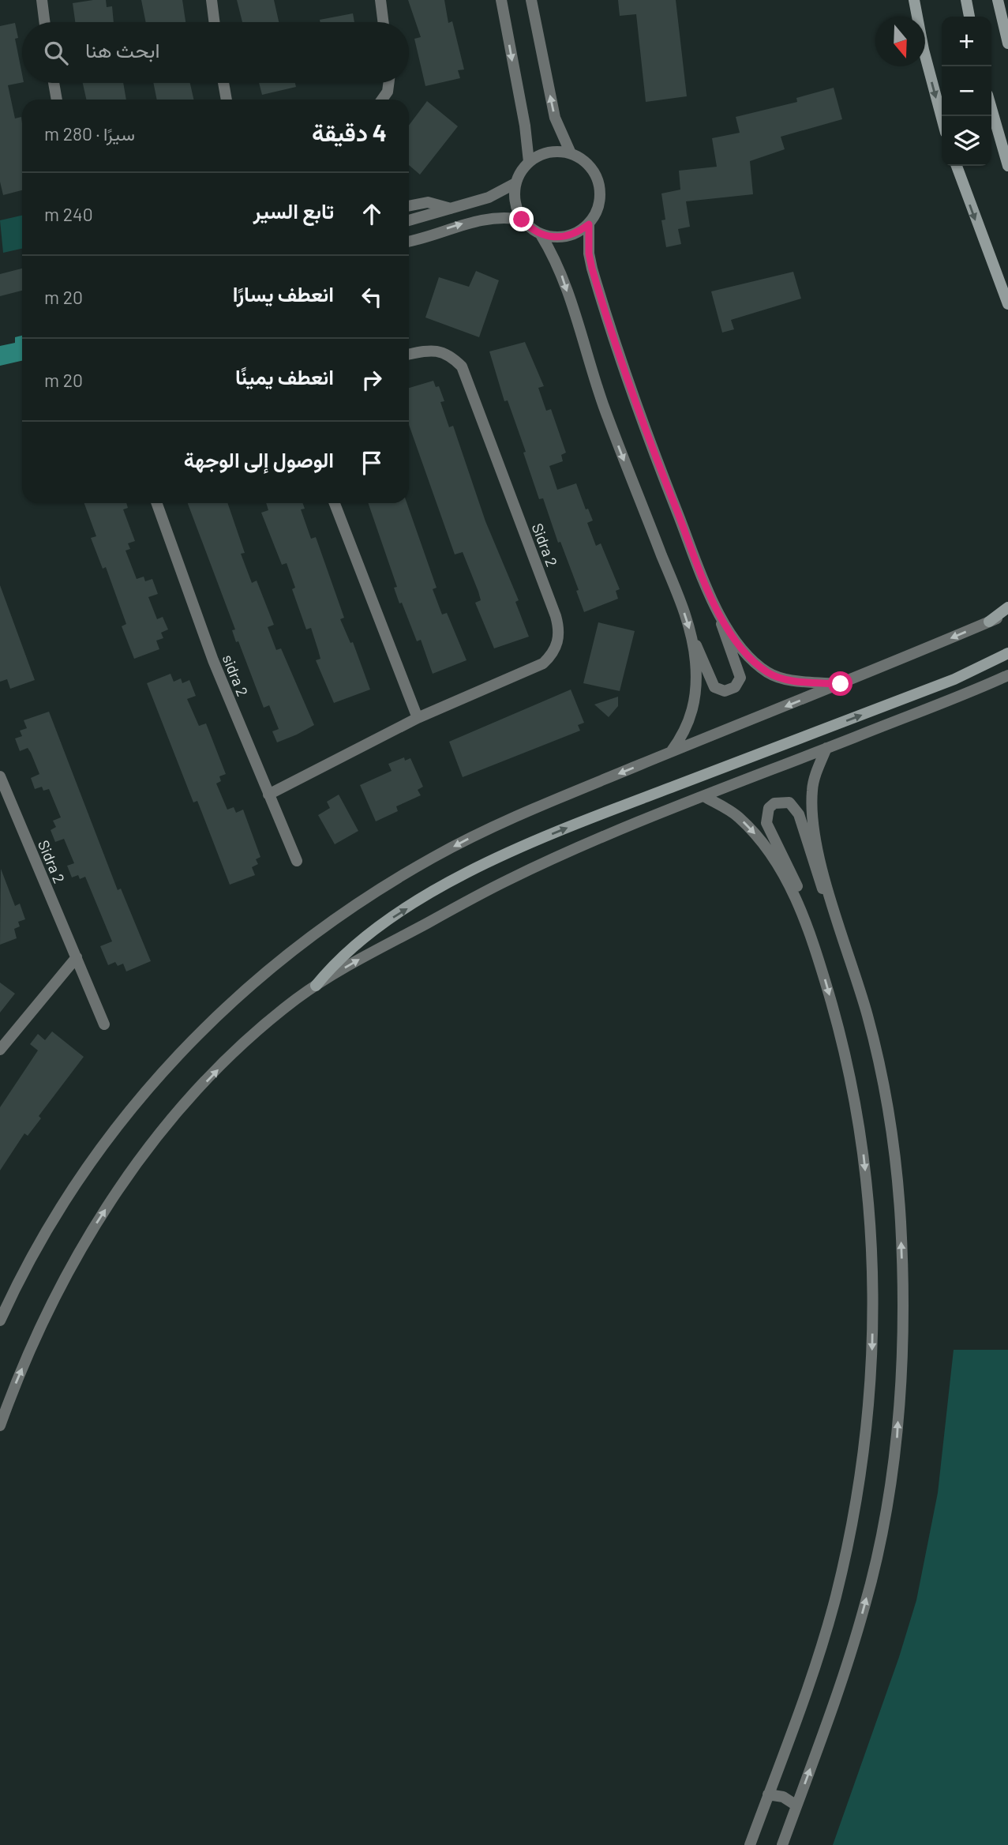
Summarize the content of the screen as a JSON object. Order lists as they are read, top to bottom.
{
  "streets": {
    "street": ["Sidra 2", "sidra 2"]
  },
  "crossings": [
    ["Sidra 2", "sidra 2"]
  ],
  "north": "bottom",
  "page": {
    "map_buttons": ["+", "−"],
    "search": "ابحث هنا",
    "heading": ["4 دقيقة", "سيرًا · 280 m"],
    "list": [
      ["تابع السير", "240 m"],
      ["انعطف يسارًا", "20 m"],
      ["انعطف يمينًا", "20 m"],
      "الوصول إلى الوجهة"
    ]
  }
}
